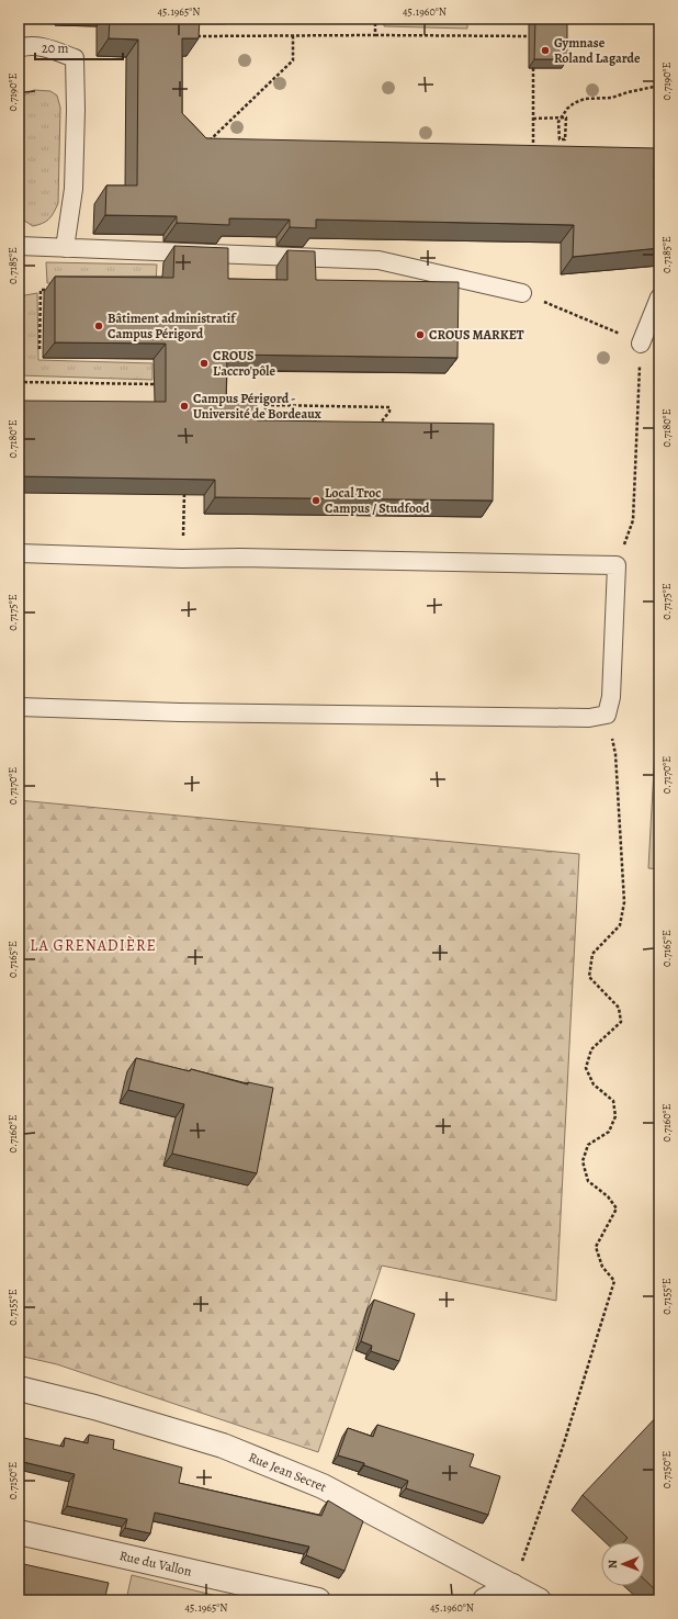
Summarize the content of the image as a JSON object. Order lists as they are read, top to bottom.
{
  "streets": {
    "street": ["Rue Jean Secret", "Rue du Vallon"]
  },
  "districts": ["LA GRENADIÈRE"],
  "places": [
    "Gymnase Roland Lagarde",
    "Bâtiment administratif Campus Périgord",
    "CROUS MARKET",
    "CROUS L'accro'pôle",
    "Campus Périgord - Université de Bordeaux",
    "Local Troc Campus / Studfood"
  ],
  "scale_bar": "20 m",
  "north": "left",
  "coordinates": [
    "45.1965°N",
    "45.1960°N",
    "0.7190°E",
    "0.7185°E",
    "0.7180°E",
    "0.7175°E",
    "0.7170°E",
    "0.7165°E",
    "0.7160°E",
    "0.7155°E",
    "0.7150°E"
  ]
}
